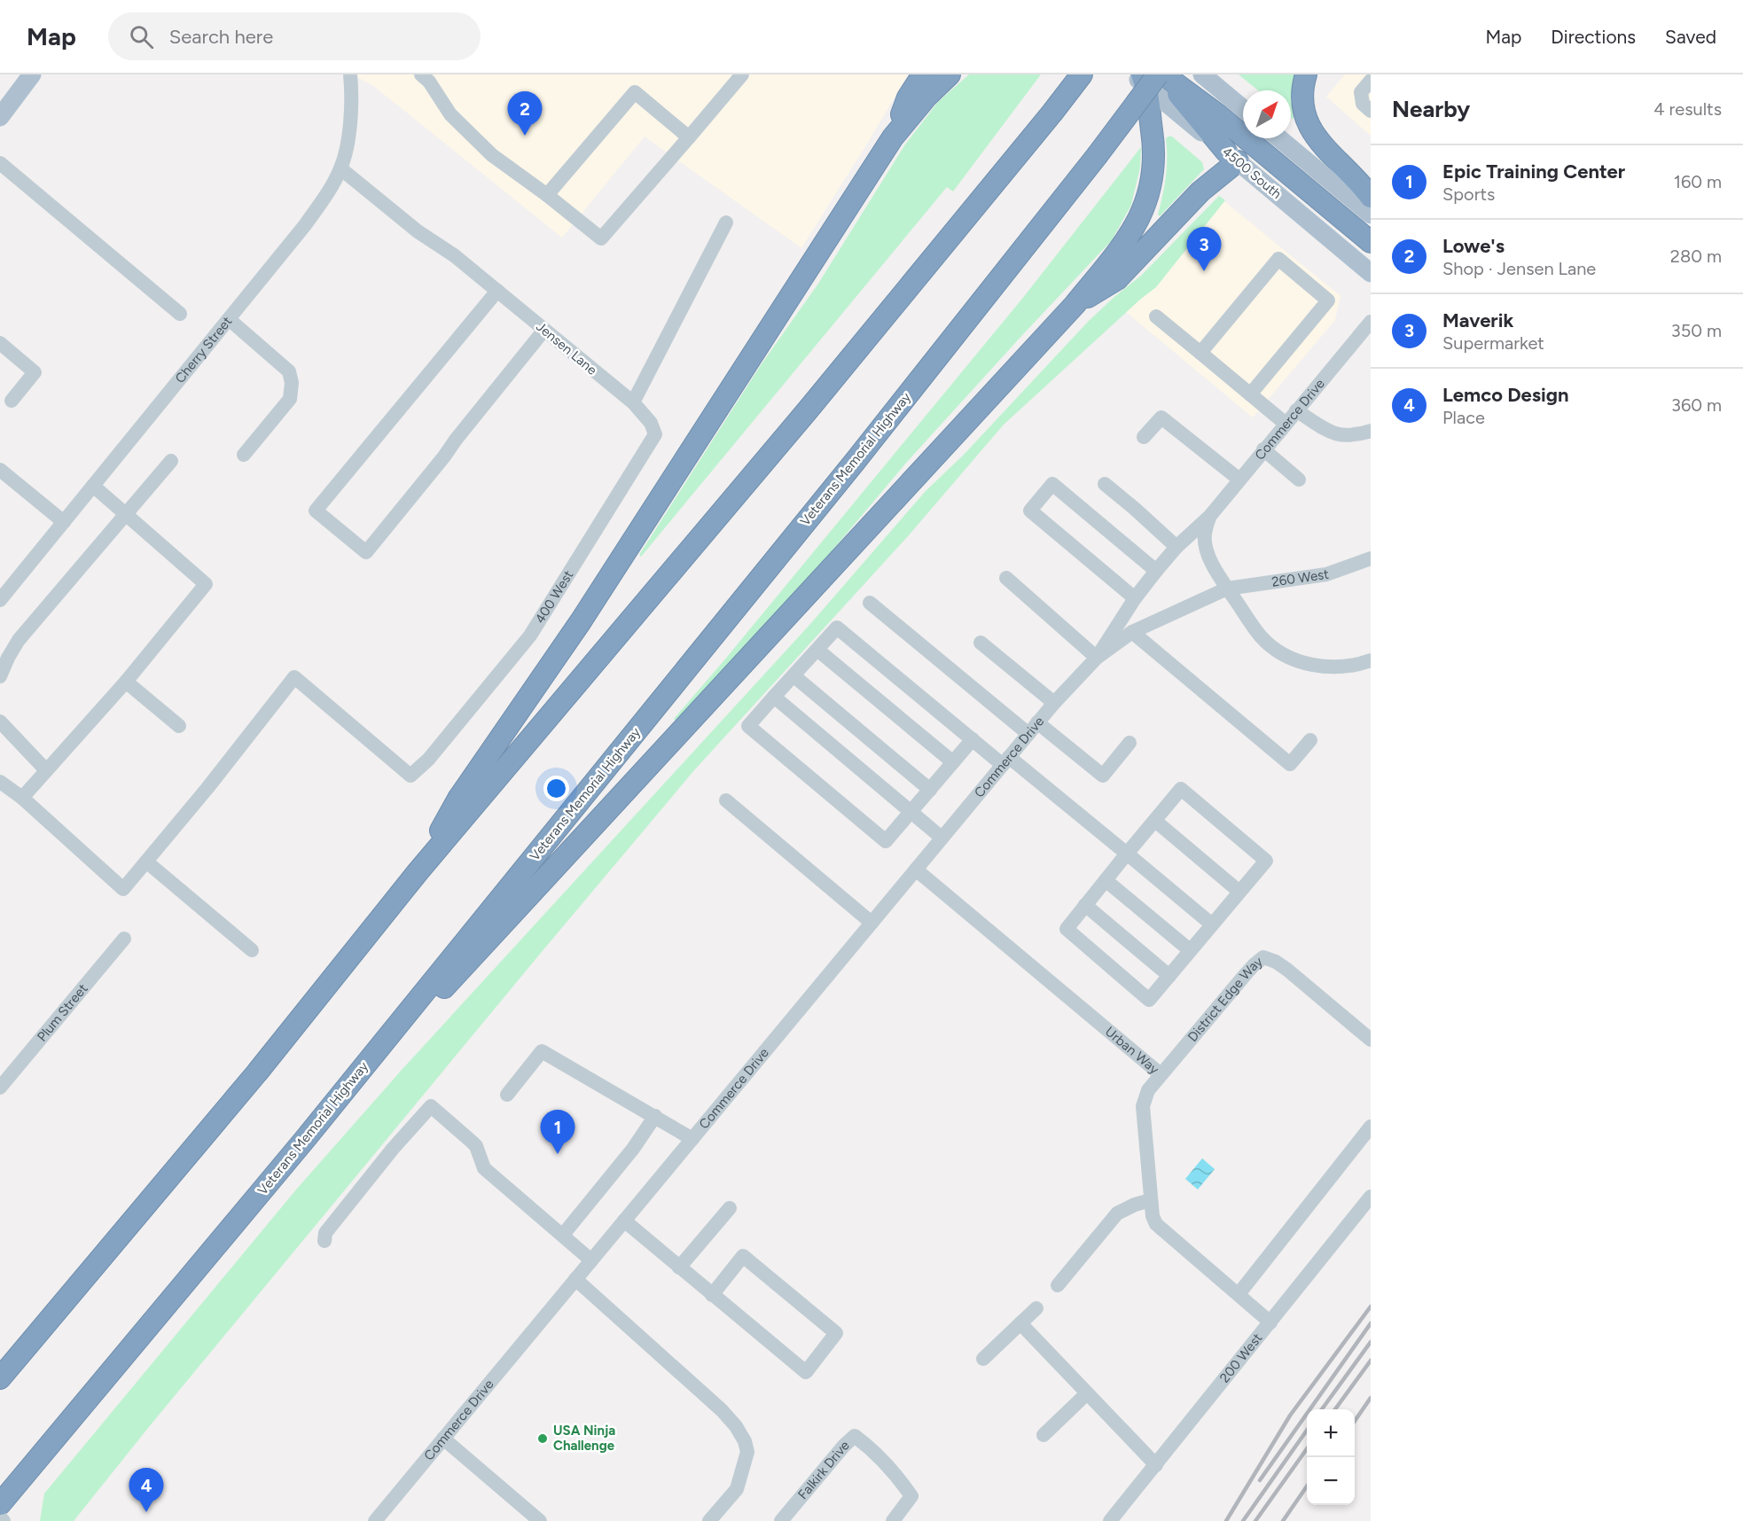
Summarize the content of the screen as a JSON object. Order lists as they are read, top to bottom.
{
  "streets": {
    "highway": ["Veterans Memorial Highway"],
    "main road": ["4500 South"],
    "street": [
      "Jensen Lane",
      "Cherry Street",
      "Commerce Drive",
      "260 West",
      "400 West",
      "District Edge Way",
      "Plum Street",
      "Urban Way",
      "200 West",
      "Falkirk Drive"
    ]
  },
  "crossings": [
    ["Jensen Lane", "Cherry Street"],
    ["Jensen Lane", "400 West"],
    ["Commerce Drive", "260 West"],
    ["Commerce Drive", "Urban Way"],
    ["District Edge Way", "Urban Way"],
    ["Urban Way", "200 West"]
  ],
  "places": ["USA Ninja Challenge"],
  "north": "top right",
  "page": {
    "header": "Map",
    "search": "Search here",
    "nav": ["Map", "Directions", "Saved"],
    "heading": ["Nearby", "4 results"],
    "pins": [
      "2",
      "3",
      "1",
      "4"
    ],
    "list": [
      {
        "mark": "1",
        "name": "Epic Training Center",
        "note": "Sports",
        "value": "160 m"
      },
      {
        "mark": "2",
        "name": "Lowe's",
        "note": "Shop · Jensen Lane",
        "value": "280 m"
      },
      {
        "mark": "3",
        "name": "Maverik",
        "note": "Supermarket",
        "value": "350 m"
      },
      {
        "mark": "4",
        "name": "Lemco Design",
        "note": "Place",
        "value": "360 m"
      }
    ],
    "map_buttons": ["+", "−"]
  }
}
